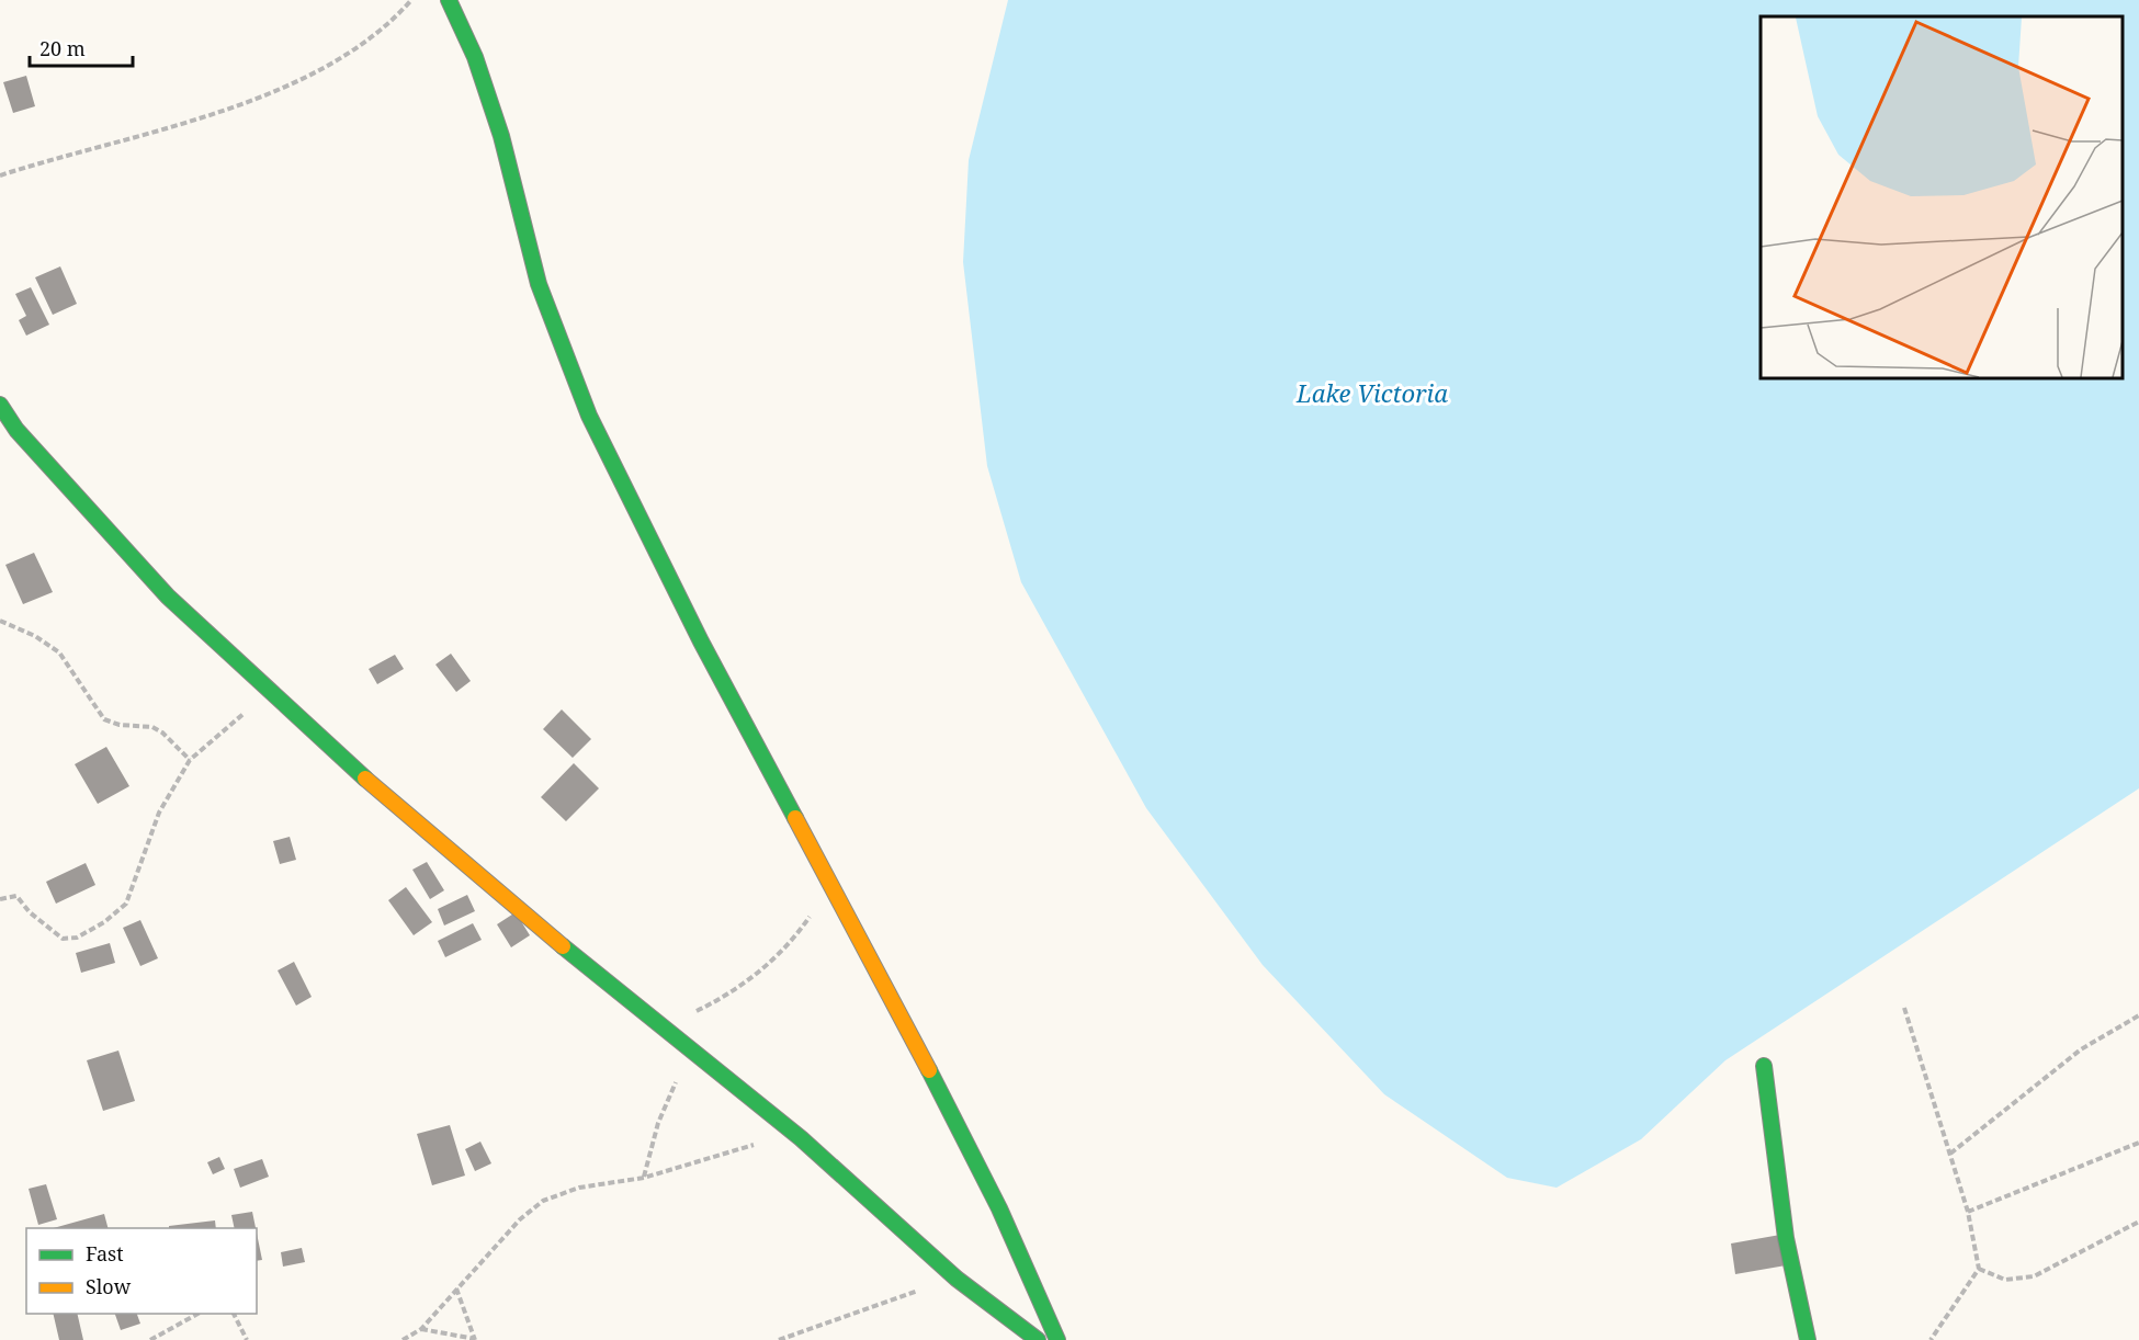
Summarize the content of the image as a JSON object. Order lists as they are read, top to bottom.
{
  "water": ["Lake Victoria"],
  "legend": ["Fast", "Slow"],
  "scale_bar": "20 m"
}
